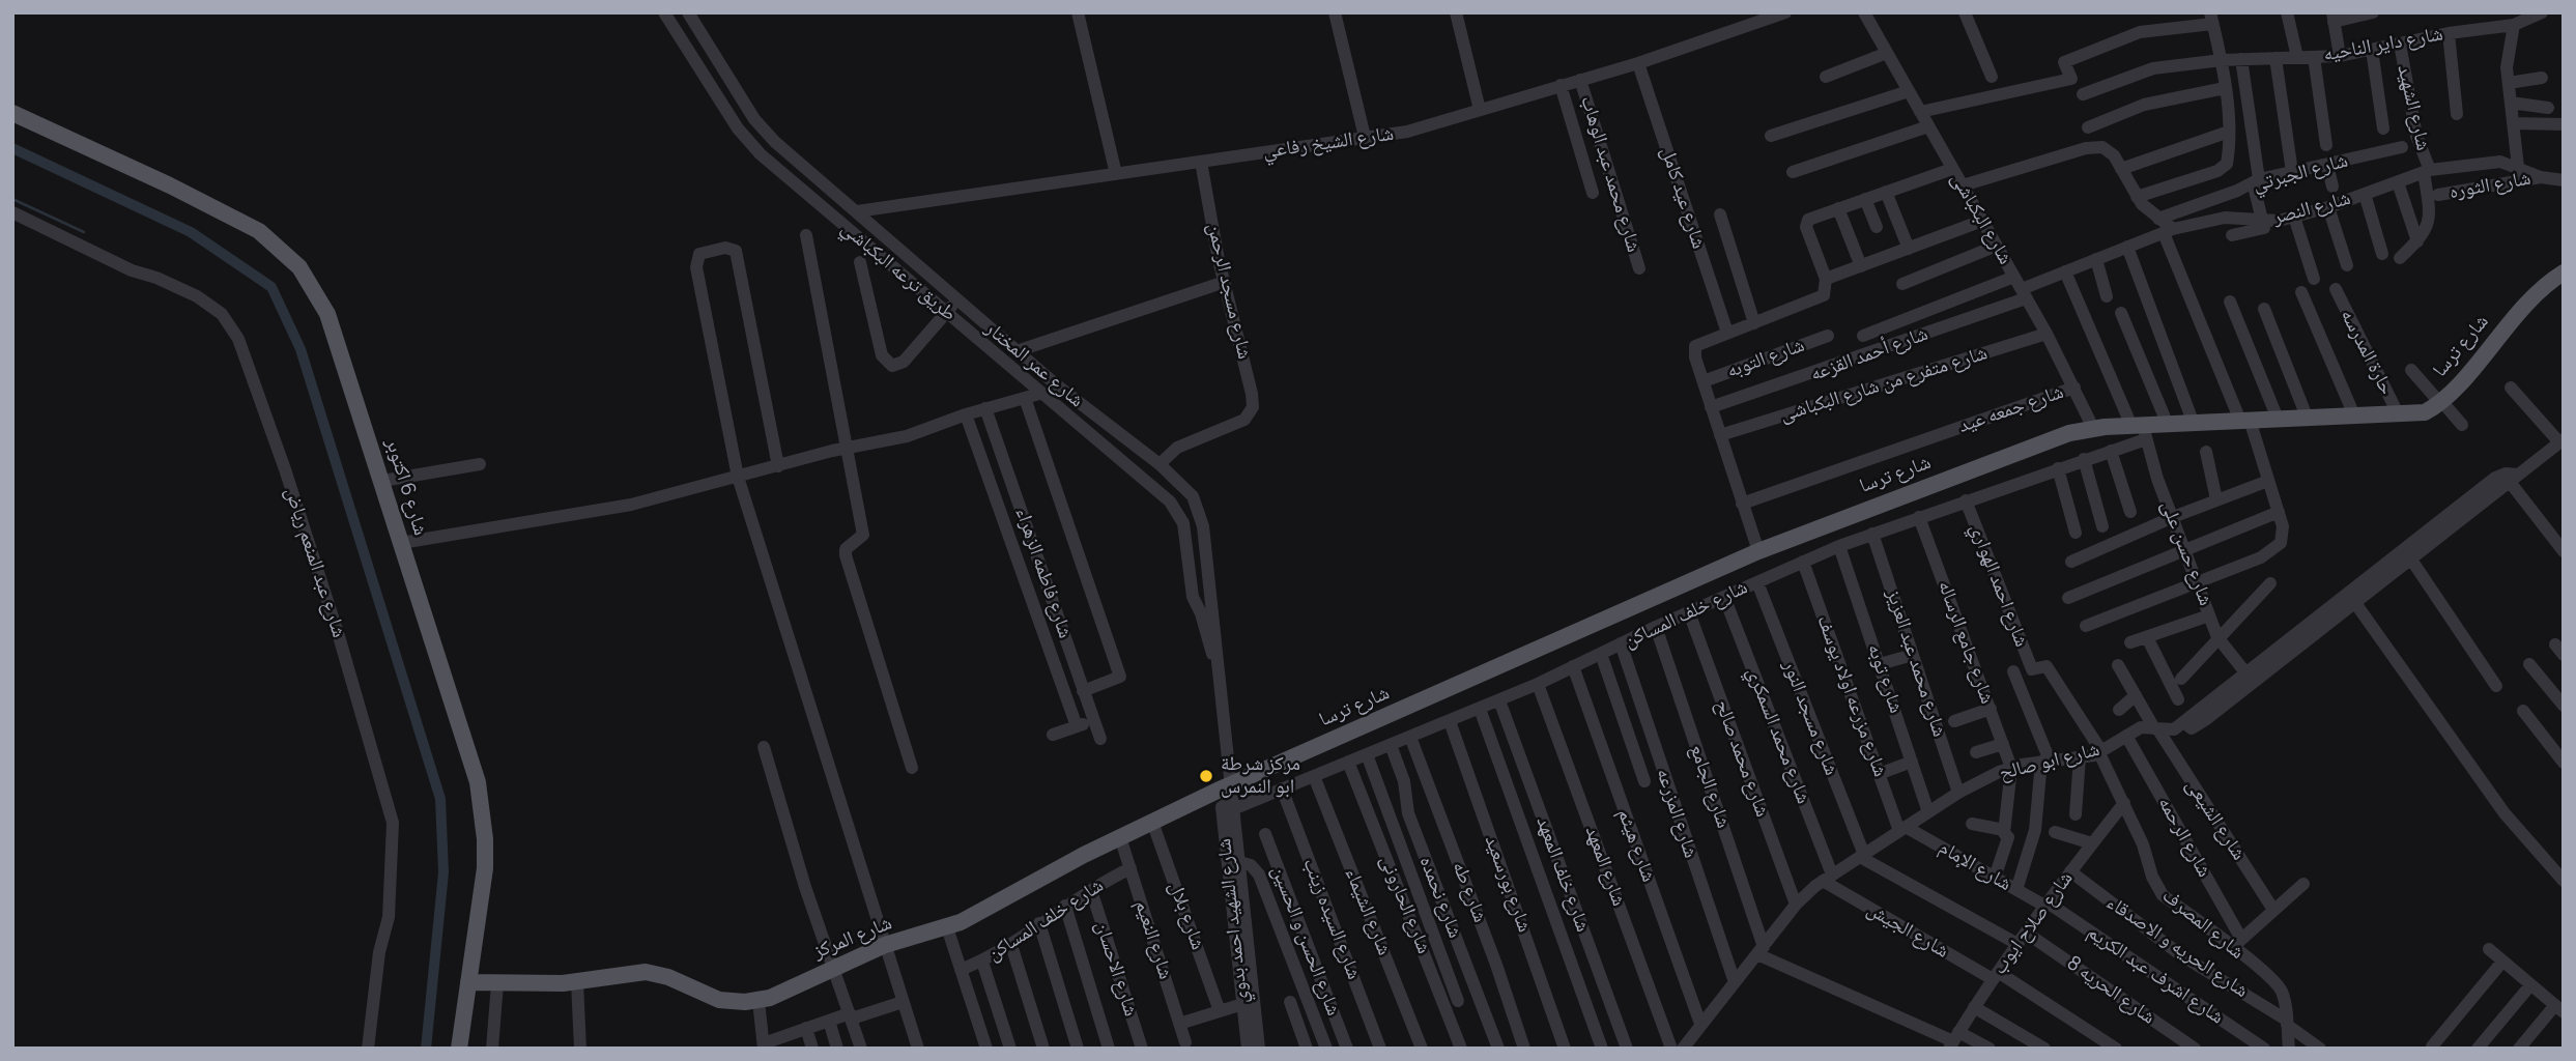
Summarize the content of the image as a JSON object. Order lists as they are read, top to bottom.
{
  "streets": {
    "main road": ["شارع ترسا", "شارع 6 اكتوبر", "شارع المركز"],
    "street": [
      "شارع داير الناحيه",
      "شارع الشهيد",
      "شارع الشيخ رفاعي",
      "شارع الجبرتي",
      "شارع محمد عبد الوهاب",
      "شارع الثوره",
      "شارع عيد كامل",
      "شارع النصر",
      "شارع البكباشى",
      "طريق ترعه البكباشي",
      "شارع مسجد الرحمن",
      "حارة المدرسه",
      "شارع أحمد القزعه",
      "شارع التوبه",
      "شارع عمر المختار",
      "شارع متفرع من شارع البكباشى",
      "شارع جمعه عيد",
      "شارع حسن على",
      "شارع عبد المنعم رياض",
      "شارع فاطمه الزهراء",
      "شارع احمد الهواري",
      "شارع خلف المساكن",
      "شارع جامع الرساله",
      "شارع محمد عبد العزيز",
      "شارع توبه",
      "شارع مزرعه اولاد يوسف",
      "شارع مسجد النور",
      "شارع محمد السمكري",
      "شارع محمد صالح",
      "شارع ابو صالح",
      "شارع الجامع",
      "شارع المزرعه",
      "شارع الشيعى",
      "شارع الرحمه",
      "شارع هيثم",
      "شارع المعهد",
      "شارع الإمام",
      "شارع خلف المعهد",
      "شارع بورسعيد",
      "شارع طه",
      "شارع نحمده",
      "شارع الحارونى",
      "شارع الشيماء",
      "شارع بلال",
      "شارع السيده زينب",
      "شارع الشهيد احمد بدوي",
      "شارع صلاح ايوب",
      "شارع المصرف",
      "شارع الجيش",
      "شارع النعيم",
      "شارع الحسن و الحسين",
      "شارع الحريه و الاصدقاء",
      "شارع الاحسان",
      "شارع اشرف عبد الكريم",
      "شارع الحريه 8"
    ]
  },
  "crossings": [
    ["شارع داير الناحيه", "شارع الشهيد"],
    ["شارع الشهيد", "شارع النصر"],
    ["شارع الشيخ رفاعي", "شارع محمد عبد الوهاب"],
    ["شارع الشيخ رفاعي", "شارع عيد كامل"],
    ["شارع الشيخ رفاعي", "شارع مسجد الرحمن"],
    ["شارع الشيخ رفاعي", "شارع عمر المختار"],
    ["شارع الثوره", "شارع النصر"],
    ["شارع النصر", "شارع البكباشى"],
    ["شارع النصر", "شارع أحمد القزعه"],
    ["شارع النصر", "شارع حسن على"],
    ["شارع البكباشى", "شارع ترسا"],
    ["شارع البكباشى", "شارع أحمد القزعه"],
    ["شارع البكباشى", "شارع متفرع من شارع البكباشى"],
    ["شارع البكباشى", "شارع جمعه عيد"],
    ["طريق ترعه البكباشي", "شارع عمر المختار"],
    ["شارع مسجد الرحمن", "شارع عمر المختار"],
    ["شارع ترسا", "حارة المدرسه"],
    ["شارع ترسا", "شارع عمر المختار"],
    ["شارع ترسا", "شارع حسن على"],
    ["شارع ترسا", "شارع خلف المساكن"],
    ["شارع ترسا", "شارع الشهيد احمد بدوي"],
    ["شارع ترسا", "شارع المركز"],
    ["شارع عمر المختار", "شارع خلف المساكن"],
    ["شارع عمر المختار", "شارع الشهيد احمد بدوي"],
    ["شارع عمر المختار", "شارع المركز"],
    ["شارع 6 اكتوبر", "شارع المركز"],
    ["شارع حسن على", "شارع خلف المساكن"],
    ["شارع حسن على", "شارع ابو صالح"],
    ["شارع احمد الهواري", "شارع خلف المساكن"],
    ["شارع احمد الهواري", "شارع المصرف"],
    ["شارع خلف المساكن", "شارع جامع الرساله"],
    ["شارع خلف المساكن", "شارع محمد عبد العزيز"],
    ["شارع خلف المساكن", "شارع توبه"],
    ["شارع خلف المساكن", "شارع مزرعه اولاد يوسف"],
    ["شارع خلف المساكن", "شارع مسجد النور"],
    ["شارع خلف المساكن", "شارع محمد السمكري"],
    ["شارع خلف المساكن", "شارع محمد صالح"],
    ["شارع خلف المساكن", "شارع الجامع"],
    ["شارع خلف المساكن", "شارع المزرعه"],
    ["شارع خلف المساكن", "شارع هيثم"],
    ["شارع خلف المساكن", "شارع المعهد"],
    ["شارع خلف المساكن", "شارع خلف المعهد"],
    ["شارع خلف المساكن", "شارع بورسعيد"],
    ["شارع خلف المساكن", "شارع طه"],
    ["شارع خلف المساكن", "شارع نحمده"],
    ["شارع خلف المساكن", "شارع الحارونى"],
    ["شارع خلف المساكن", "شارع الشيماء"],
    ["شارع خلف المساكن", "شارع السيده زينب"],
    ["شارع خلف المساكن", "شارع الشهيد احمد بدوي"],
    ["شارع خلف المساكن", "شارع المركز"],
    ["شارع خلف المساكن", "شارع النعيم"],
    ["شارع خلف المساكن", "شارع الاحسان"],
    ["شارع جامع الرساله", "شارع ابو صالح"],
    ["شارع محمد عبد العزيز", "شارع ابو صالح"],
    ["شارع توبه", "شارع ابو صالح"],
    ["شارع مزرعه اولاد يوسف", "شارع ابو صالح"],
    ["شارع مزرعه اولاد يوسف", "شارع الإمام"],
    ["شارع مسجد النور", "شارع ابو صالح"],
    ["شارع مسجد النور", "شارع الحريه 8"],
    ["شارع محمد السمكري", "شارع ابو صالح"],
    ["شارع محمد السمكري", "شارع الجيش"],
    ["شارع محمد صالح", "شارع ابو صالح"],
    ["شارع ابو صالح", "شارع الجامع"],
    ["شارع ابو صالح", "شارع المزرعه"],
    ["شارع ابو صالح", "شارع الشيعى"],
    ["شارع ابو صالح", "شارع الرحمه"],
    ["شارع ابو صالح", "شارع هيثم"],
    ["شارع ابو صالح", "شارع الإمام"],
    ["شارع ابو صالح", "شارع المصرف"],
    ["شارع ابو صالح", "شارع الجيش"],
    ["شارع ابو صالح", "شارع الحريه 8"],
    ["شارع الرحمه", "شارع المصرف"],
    ["شارع الإمام", "شارع صلاح ايوب"],
    ["شارع الإمام", "شارع اشرف عبد الكريم"],
    ["شارع بلال", "شارع المركز"],
    ["شارع الشهيد احمد بدوي", "شارع المركز"],
    ["شارع صلاح ايوب", "شارع المصرف"],
    ["شارع صلاح ايوب", "شارع الجيش"],
    ["شارع صلاح ايوب", "شارع الحريه و الاصدقاء"],
    ["شارع صلاح ايوب", "شارع اشرف عبد الكريم"],
    ["شارع صلاح ايوب", "شارع الحريه 8"],
    ["شارع المصرف", "شارع الحريه و الاصدقاء"],
    ["شارع المركز", "شارع النعيم"]
  ],
  "places": ["مركز شرطة ابو النمرس"]
}
